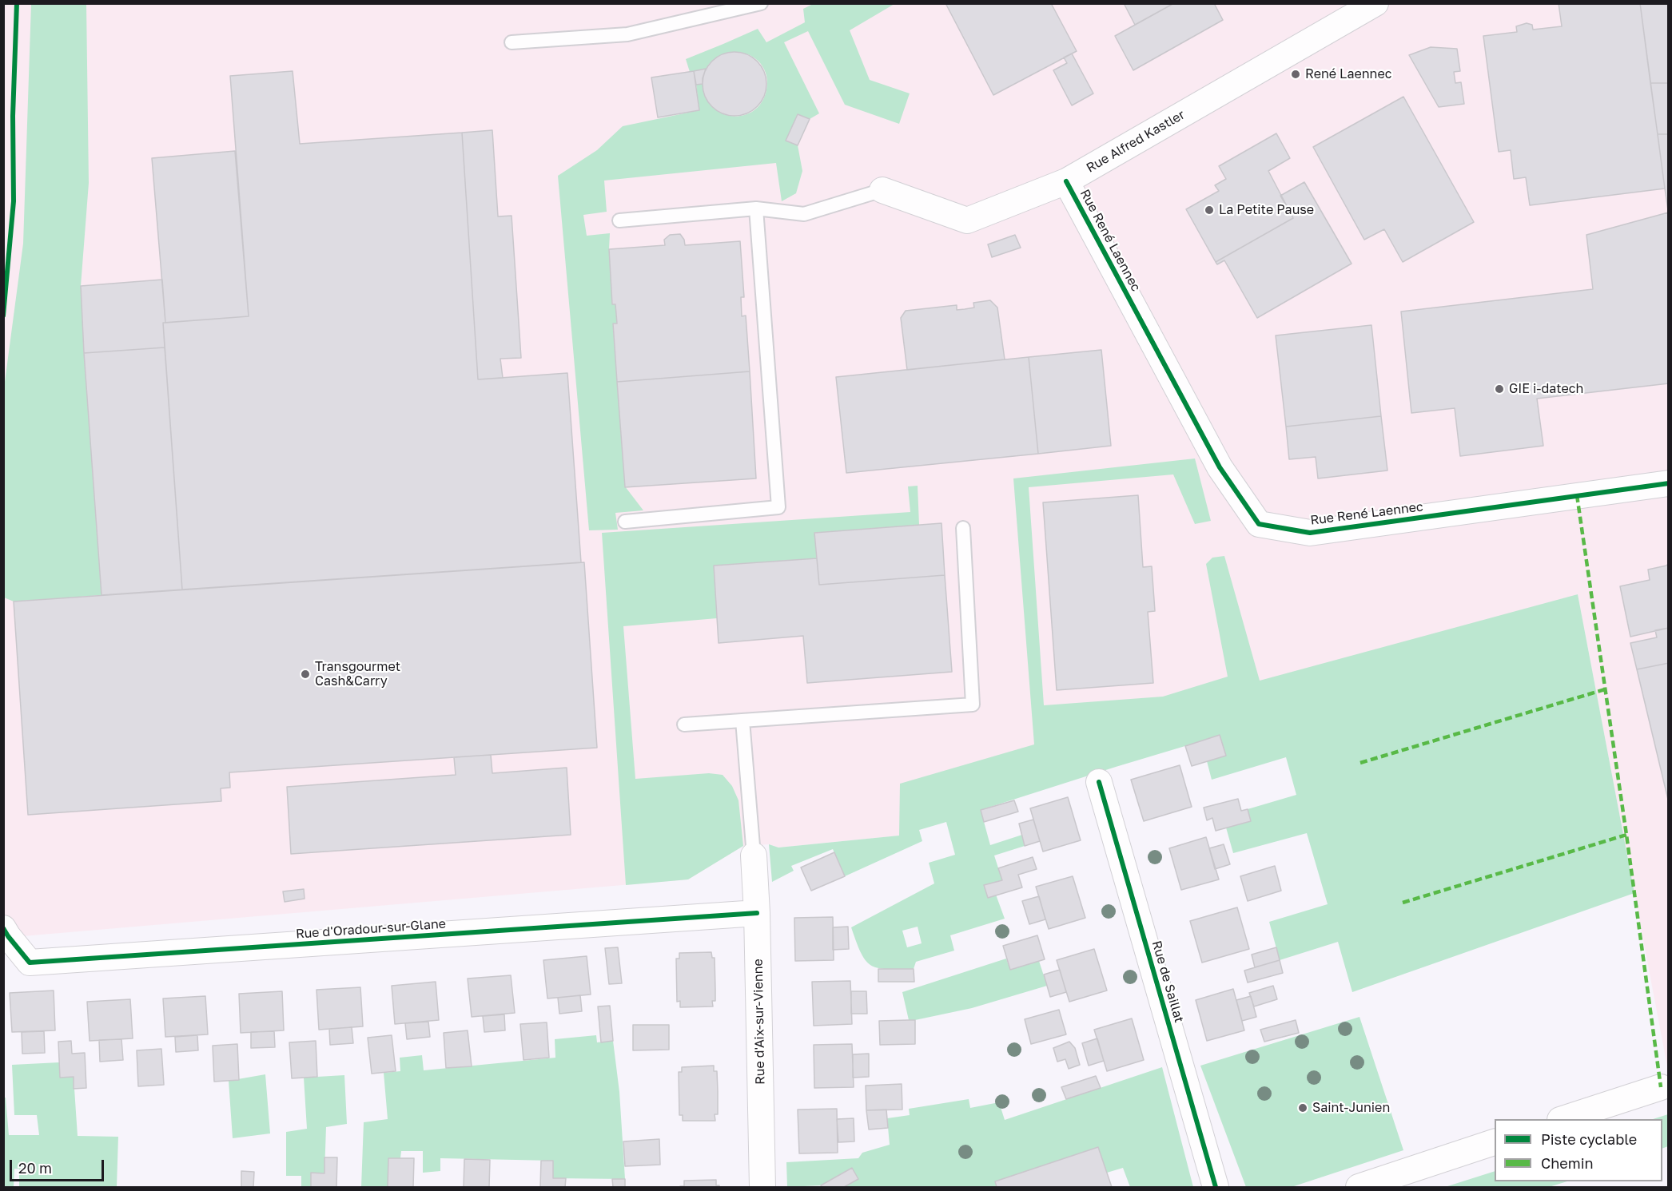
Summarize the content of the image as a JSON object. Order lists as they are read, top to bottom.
{
  "streets": {
    "street": [
      "Rue Alfred Kastler",
      "Rue René Laennec",
      "Rue d'Oradour-sur-Glane",
      "Rue de Saillat",
      "Rue d'Aix-sur-Vienne"
    ]
  },
  "crossings": [
    ["Rue Alfred Kastler", "Rue René Laennec"],
    ["Rue d'Oradour-sur-Glane", "Rue d'Aix-sur-Vienne"]
  ],
  "places": [
    "René Laennec",
    "La Petite Pause",
    "GIE i-datech",
    "Transgourmet Cash&Carry",
    "Saint-Junien"
  ],
  "legend": ["Piste cyclable", "Chemin"],
  "scale_bar": "20 m"
}
